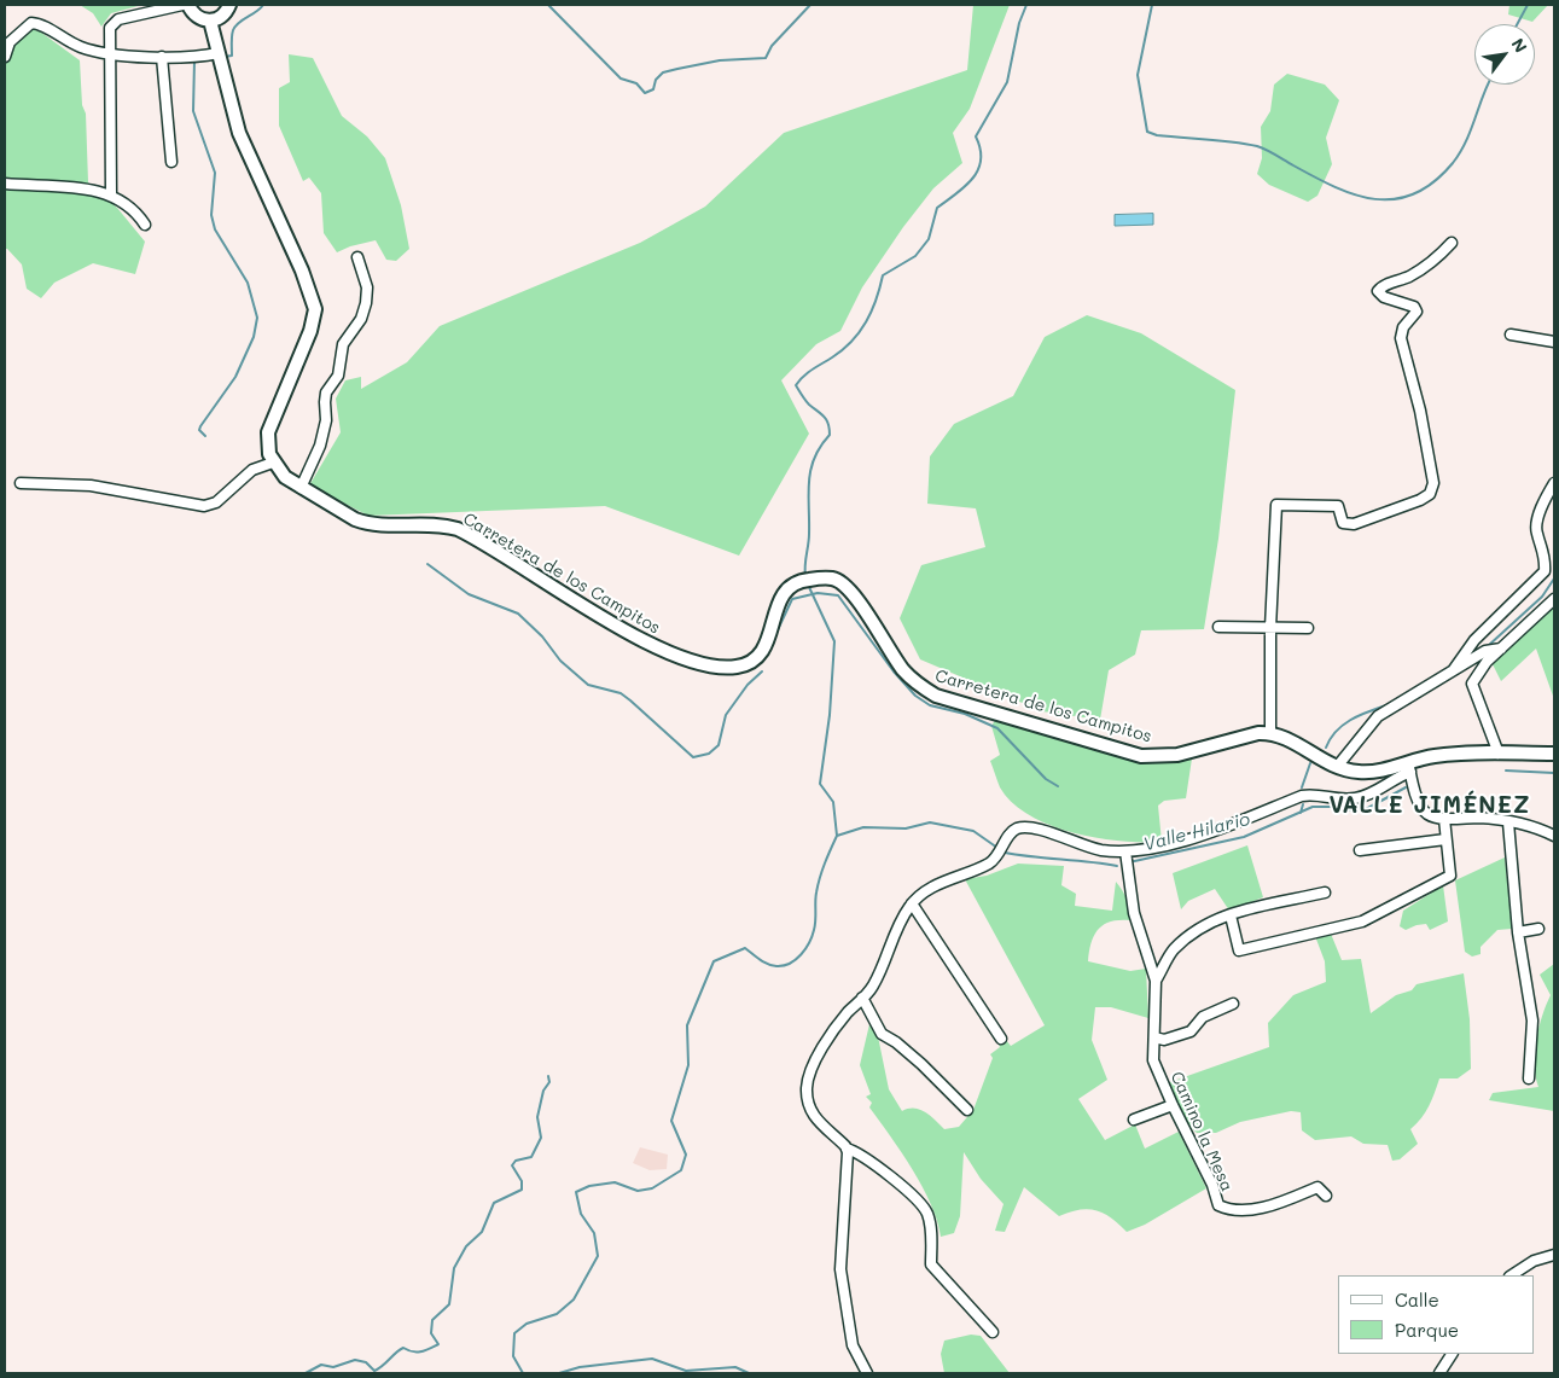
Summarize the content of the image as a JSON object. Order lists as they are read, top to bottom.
{
  "streets": {
    "main road": ["Carretera de los Campitos"],
    "street": ["Camino la Mesa"]
  },
  "districts": ["VALLE JIMÉNEZ"],
  "water": ["Valle Hilario"],
  "legend": ["Calle", "Parque"],
  "north": "top right"
}
